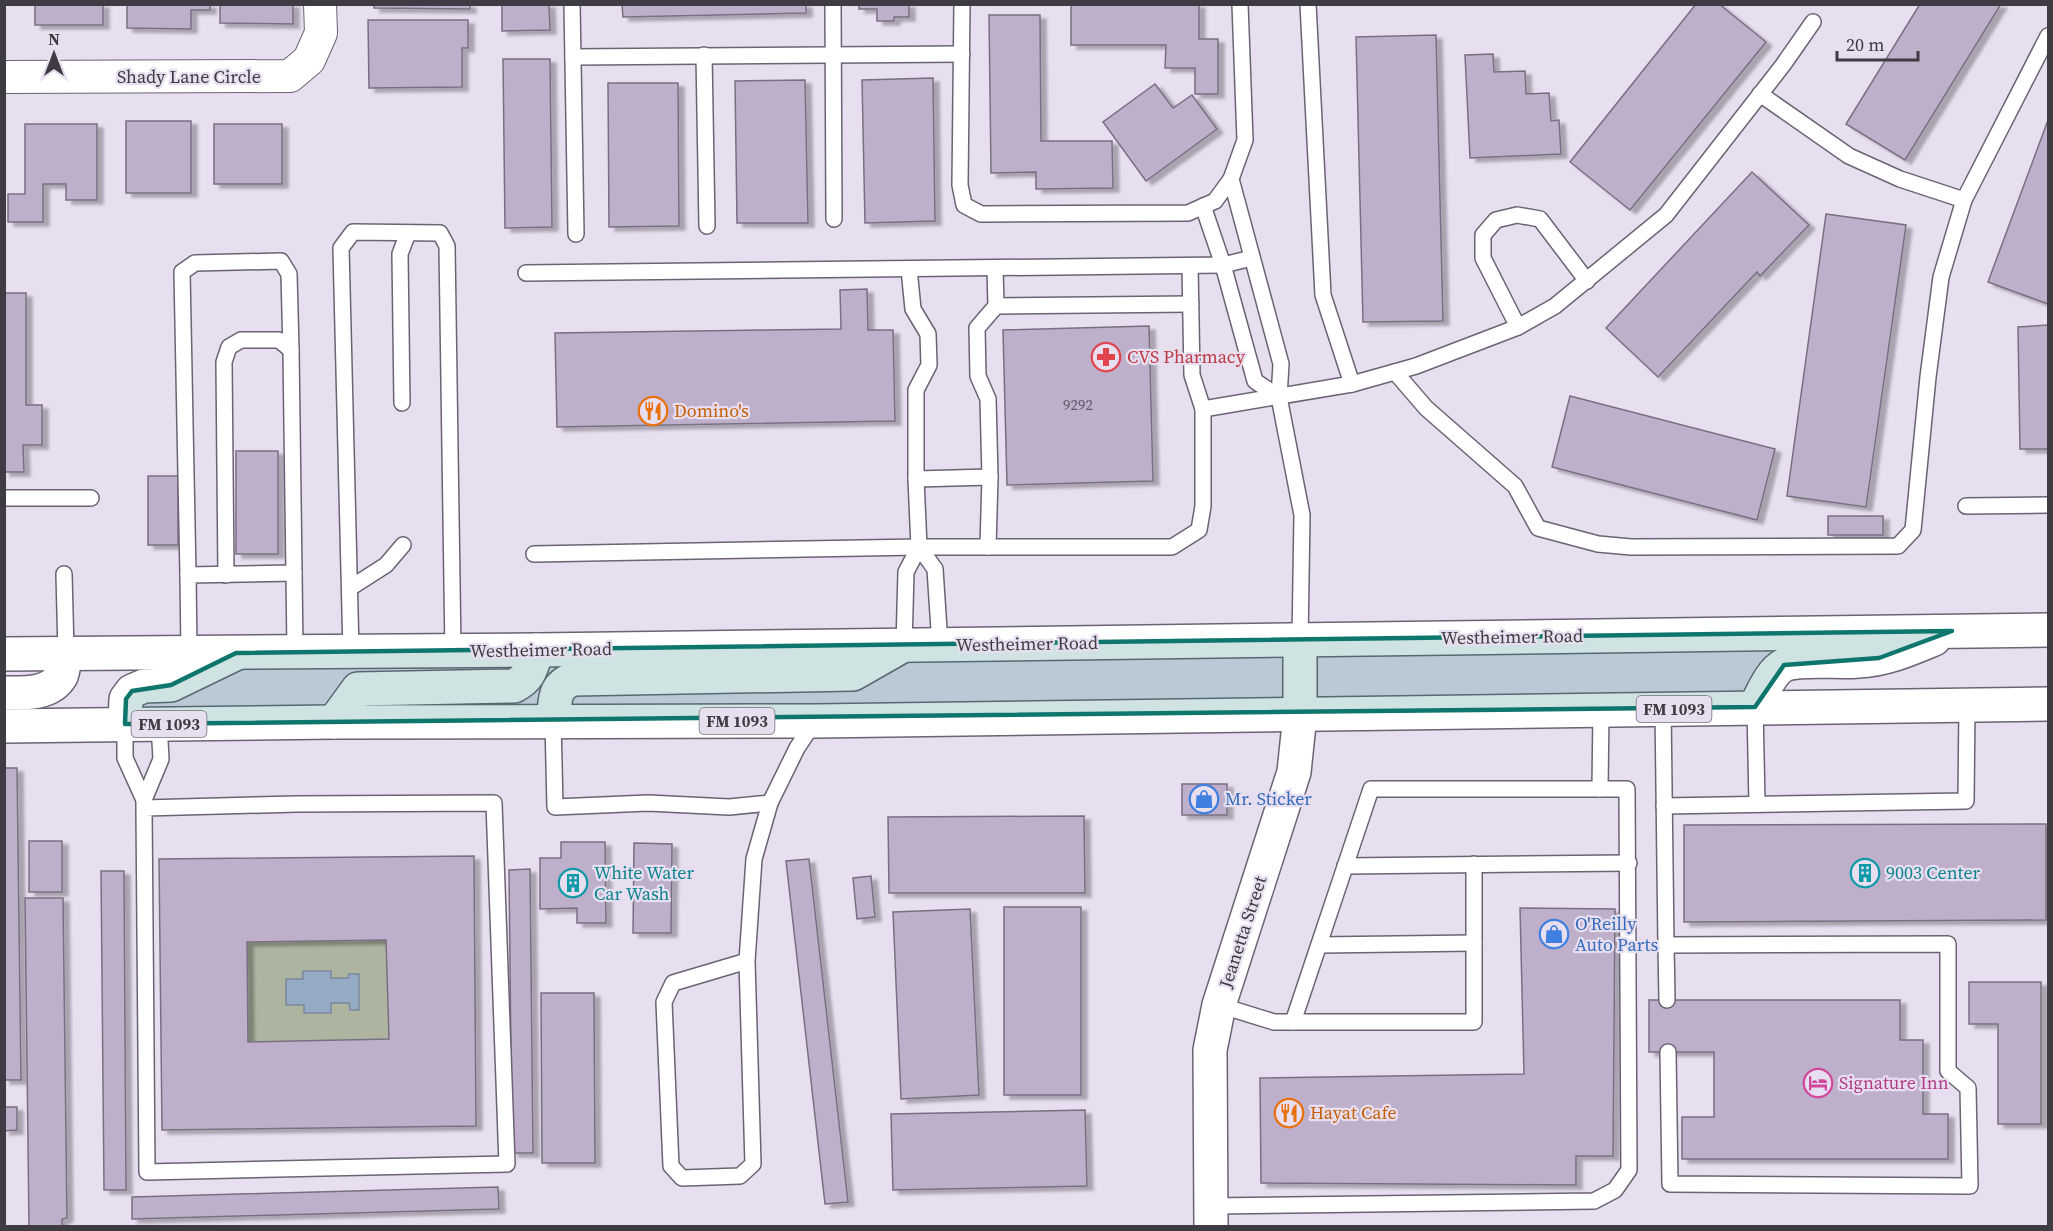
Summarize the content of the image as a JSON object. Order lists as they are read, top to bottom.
{
  "streets": {
    "main road": ["Westheimer Road", "FM 1093", "Jeanetta Street"],
    "street": ["Shady Lane Circle"]
  },
  "crossings": [
    ["Westheimer Road", "Jeanetta Street"],
    ["FM 1093", "Jeanetta Street"]
  ],
  "places": {
    "pharmacy": ["CVS Pharmacy"],
    "restaurant": ["Domino's", "Hayat Cafe"],
    "shop": ["Mr. Sticker", "O'Reilly Auto Parts"],
    "building": ["9003 Center", "White Water Car Wash"],
    "hotel": ["Signature Inn"]
  },
  "house_numbers": ["9292"],
  "scale_bar": "20 m",
  "north": "top"
}
